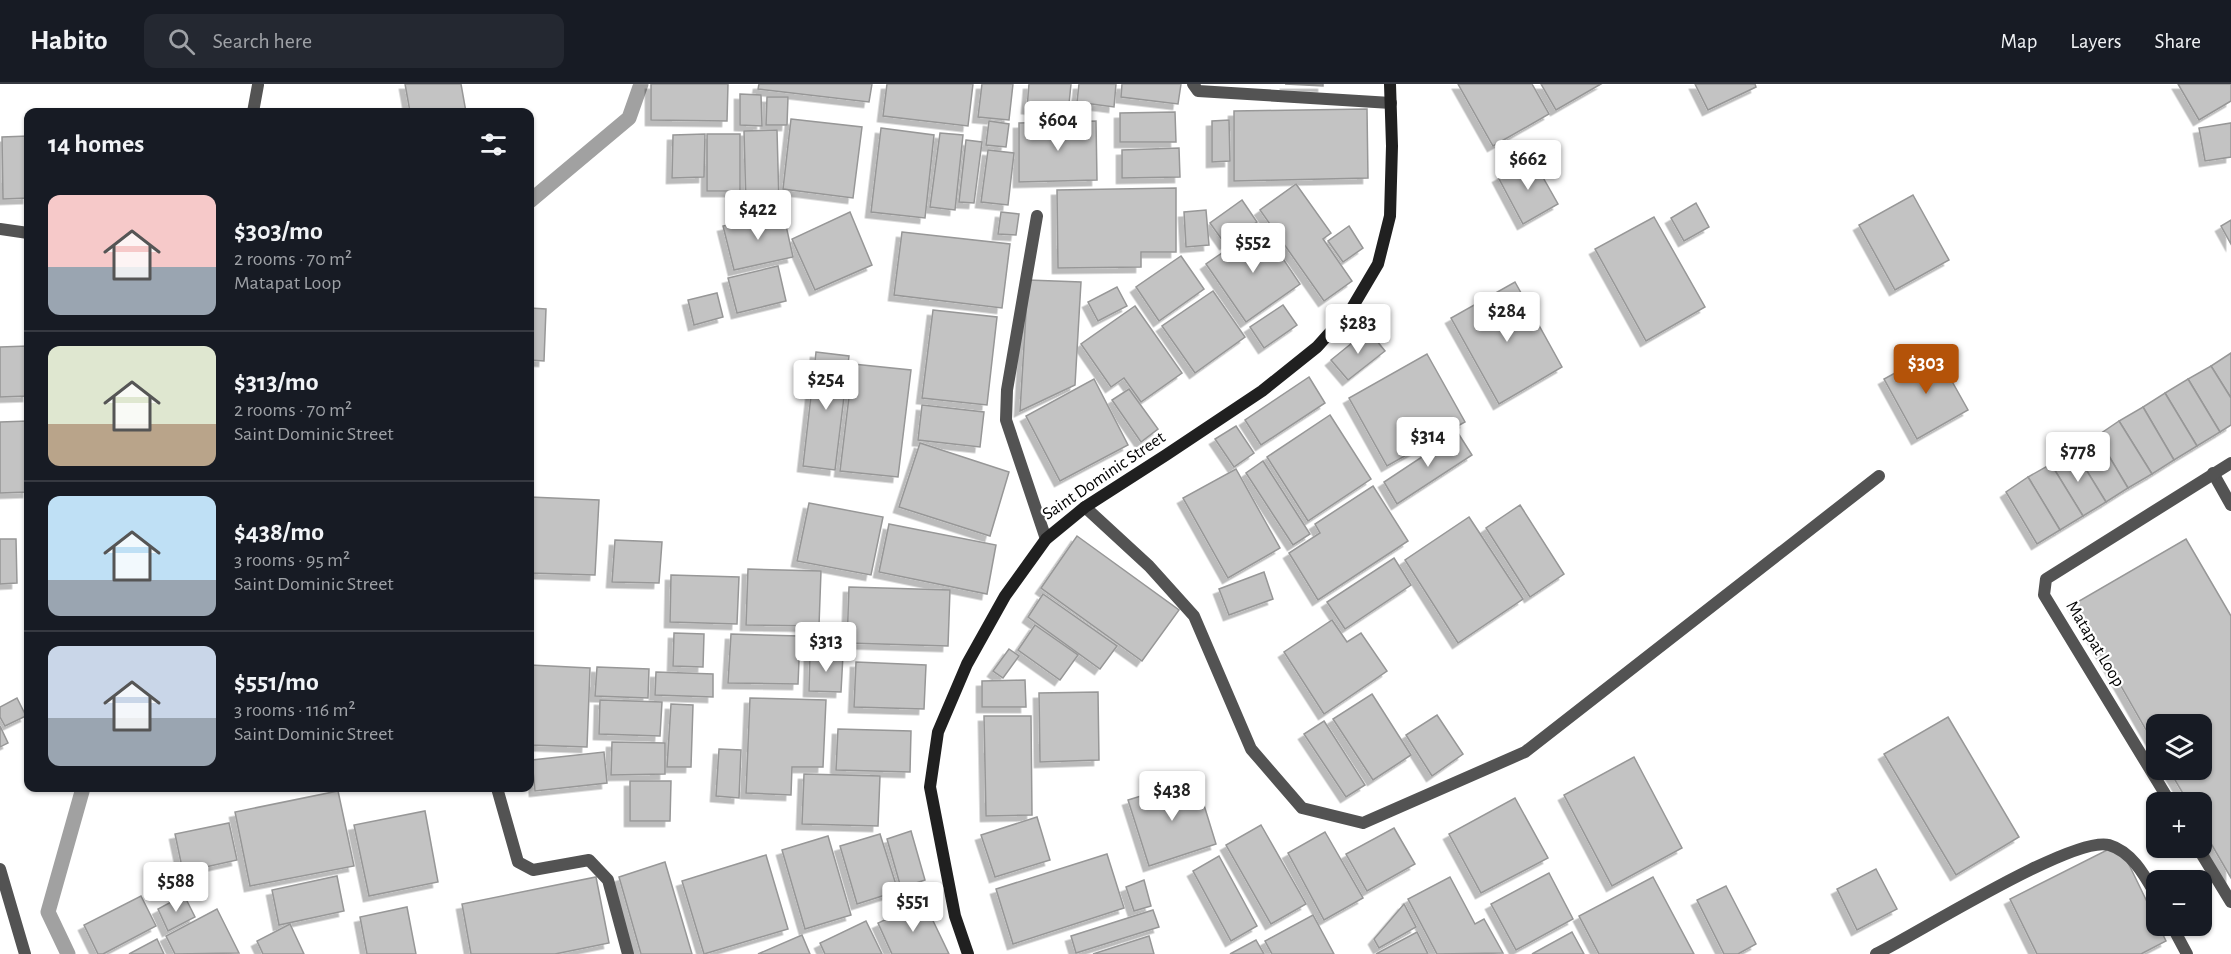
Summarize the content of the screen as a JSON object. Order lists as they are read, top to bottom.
{
  "streets": {
    "street": ["Saint Dominic Street", "Matapat Loop"]
  },
  "page": {
    "header": "Habito",
    "search": "Search here",
    "nav": ["Map", "Layers", "Share"],
    "price": [
      "$604",
      "$662",
      "$422",
      "$552",
      "$284",
      "$283",
      "$303",
      "$254",
      "$314",
      "$778",
      "$313",
      "$438",
      "$588",
      "$551"
    ],
    "heading": "14 homes",
    "list": [
      {
        "name": "$303/mo",
        "note": "2 rooms · 70 m² · Matapat Loop"
      },
      {
        "name": "$313/mo",
        "note": "2 rooms · 70 m² · Saint Dominic Street"
      },
      {
        "name": "$438/mo",
        "note": "3 rooms · 95 m² · Saint Dominic Street"
      },
      {
        "name": "$551/mo",
        "note": "3 rooms · 116 m² · Saint Dominic Street"
      }
    ],
    "map_buttons": ["+", "−"]
  }
}
